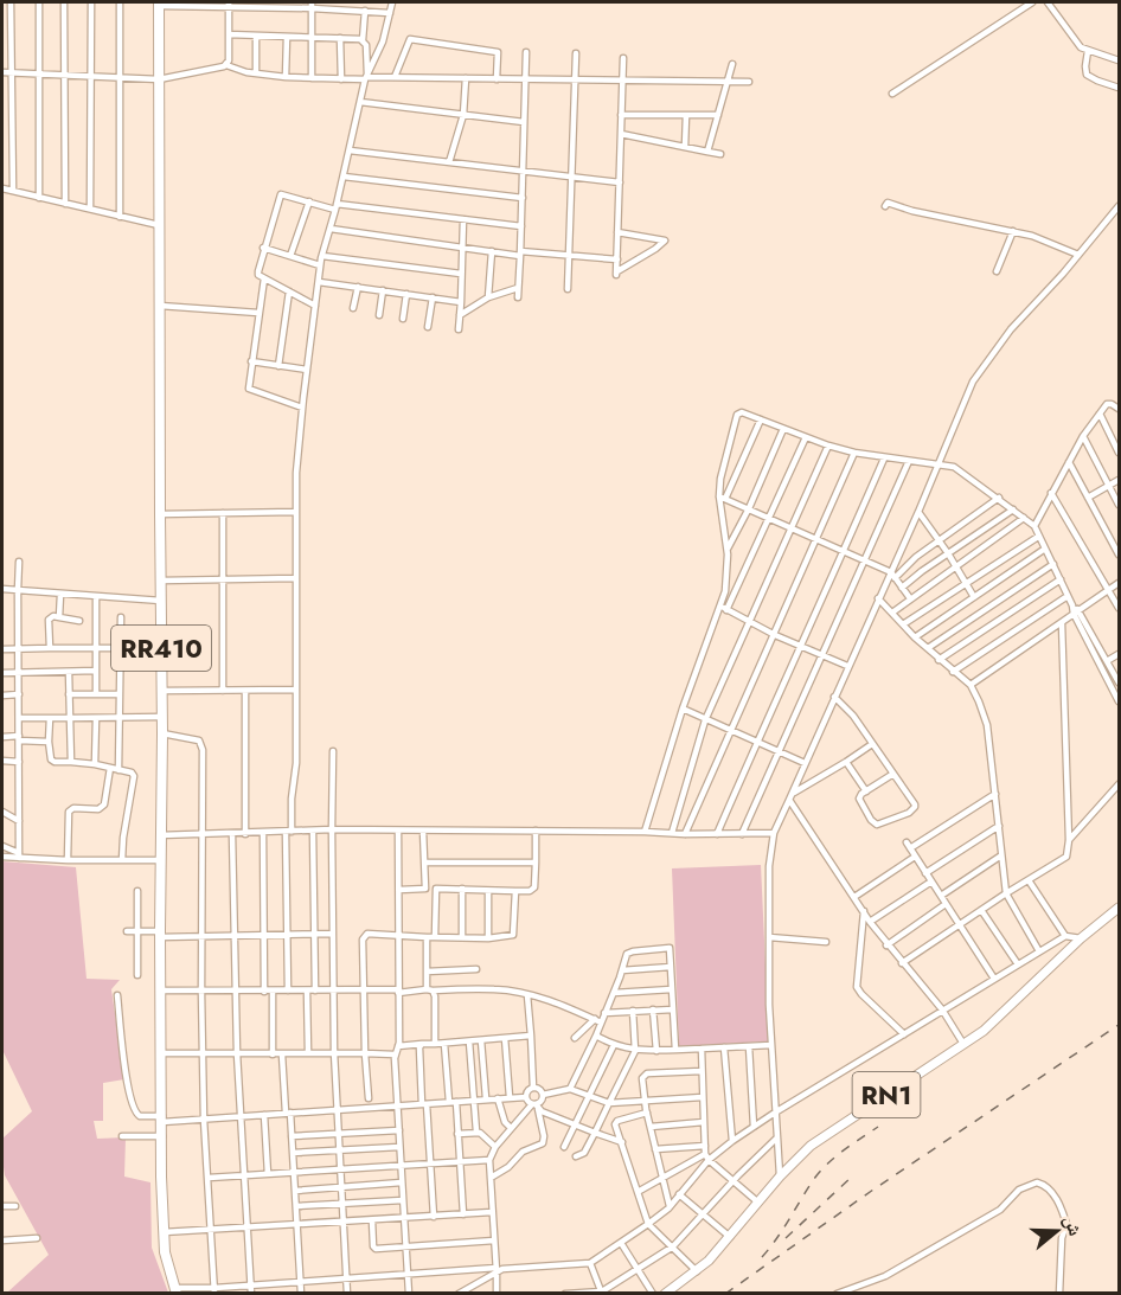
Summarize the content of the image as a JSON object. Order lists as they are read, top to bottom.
{
  "streets": {
    "highway": ["RR410"],
    "main road": ["RN1"]
  },
  "north": "right"
}
